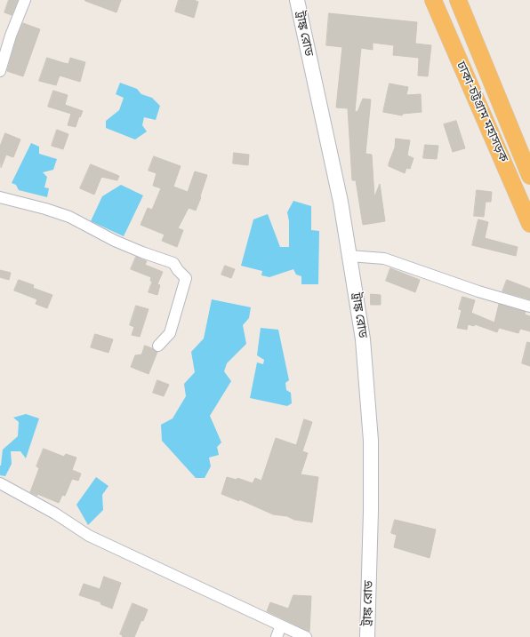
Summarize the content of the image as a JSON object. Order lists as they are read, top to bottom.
{
  "streets": {
    "highway": ["ঢাকা-চট্টগ্রাম মহাসড়ক"],
    "main road": ["ট্রাঙ্ক রোড"]
  }
}
